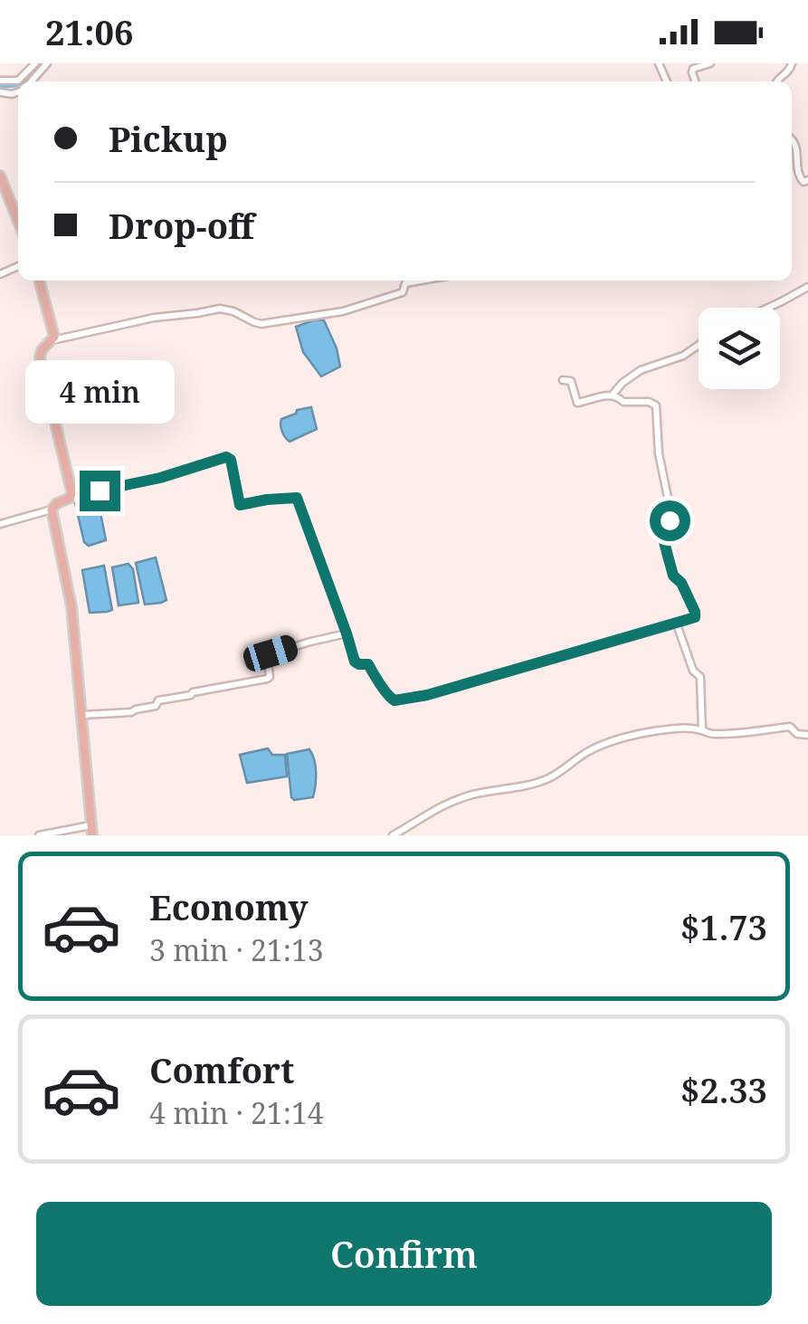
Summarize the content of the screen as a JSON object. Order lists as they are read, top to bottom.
{
  "page": {
    "status": "21:06",
    "banner": ["Pickup", "Drop-off"],
    "bubble": "4 min",
    "list": [
      {
        "name": "Economy",
        "note": "3 min · 21:13",
        "value": "$1.73"
      },
      {
        "name": "Comfort",
        "note": "4 min · 21:14",
        "value": "$2.33"
      }
    ],
    "buttons": "Confirm"
  }
}
